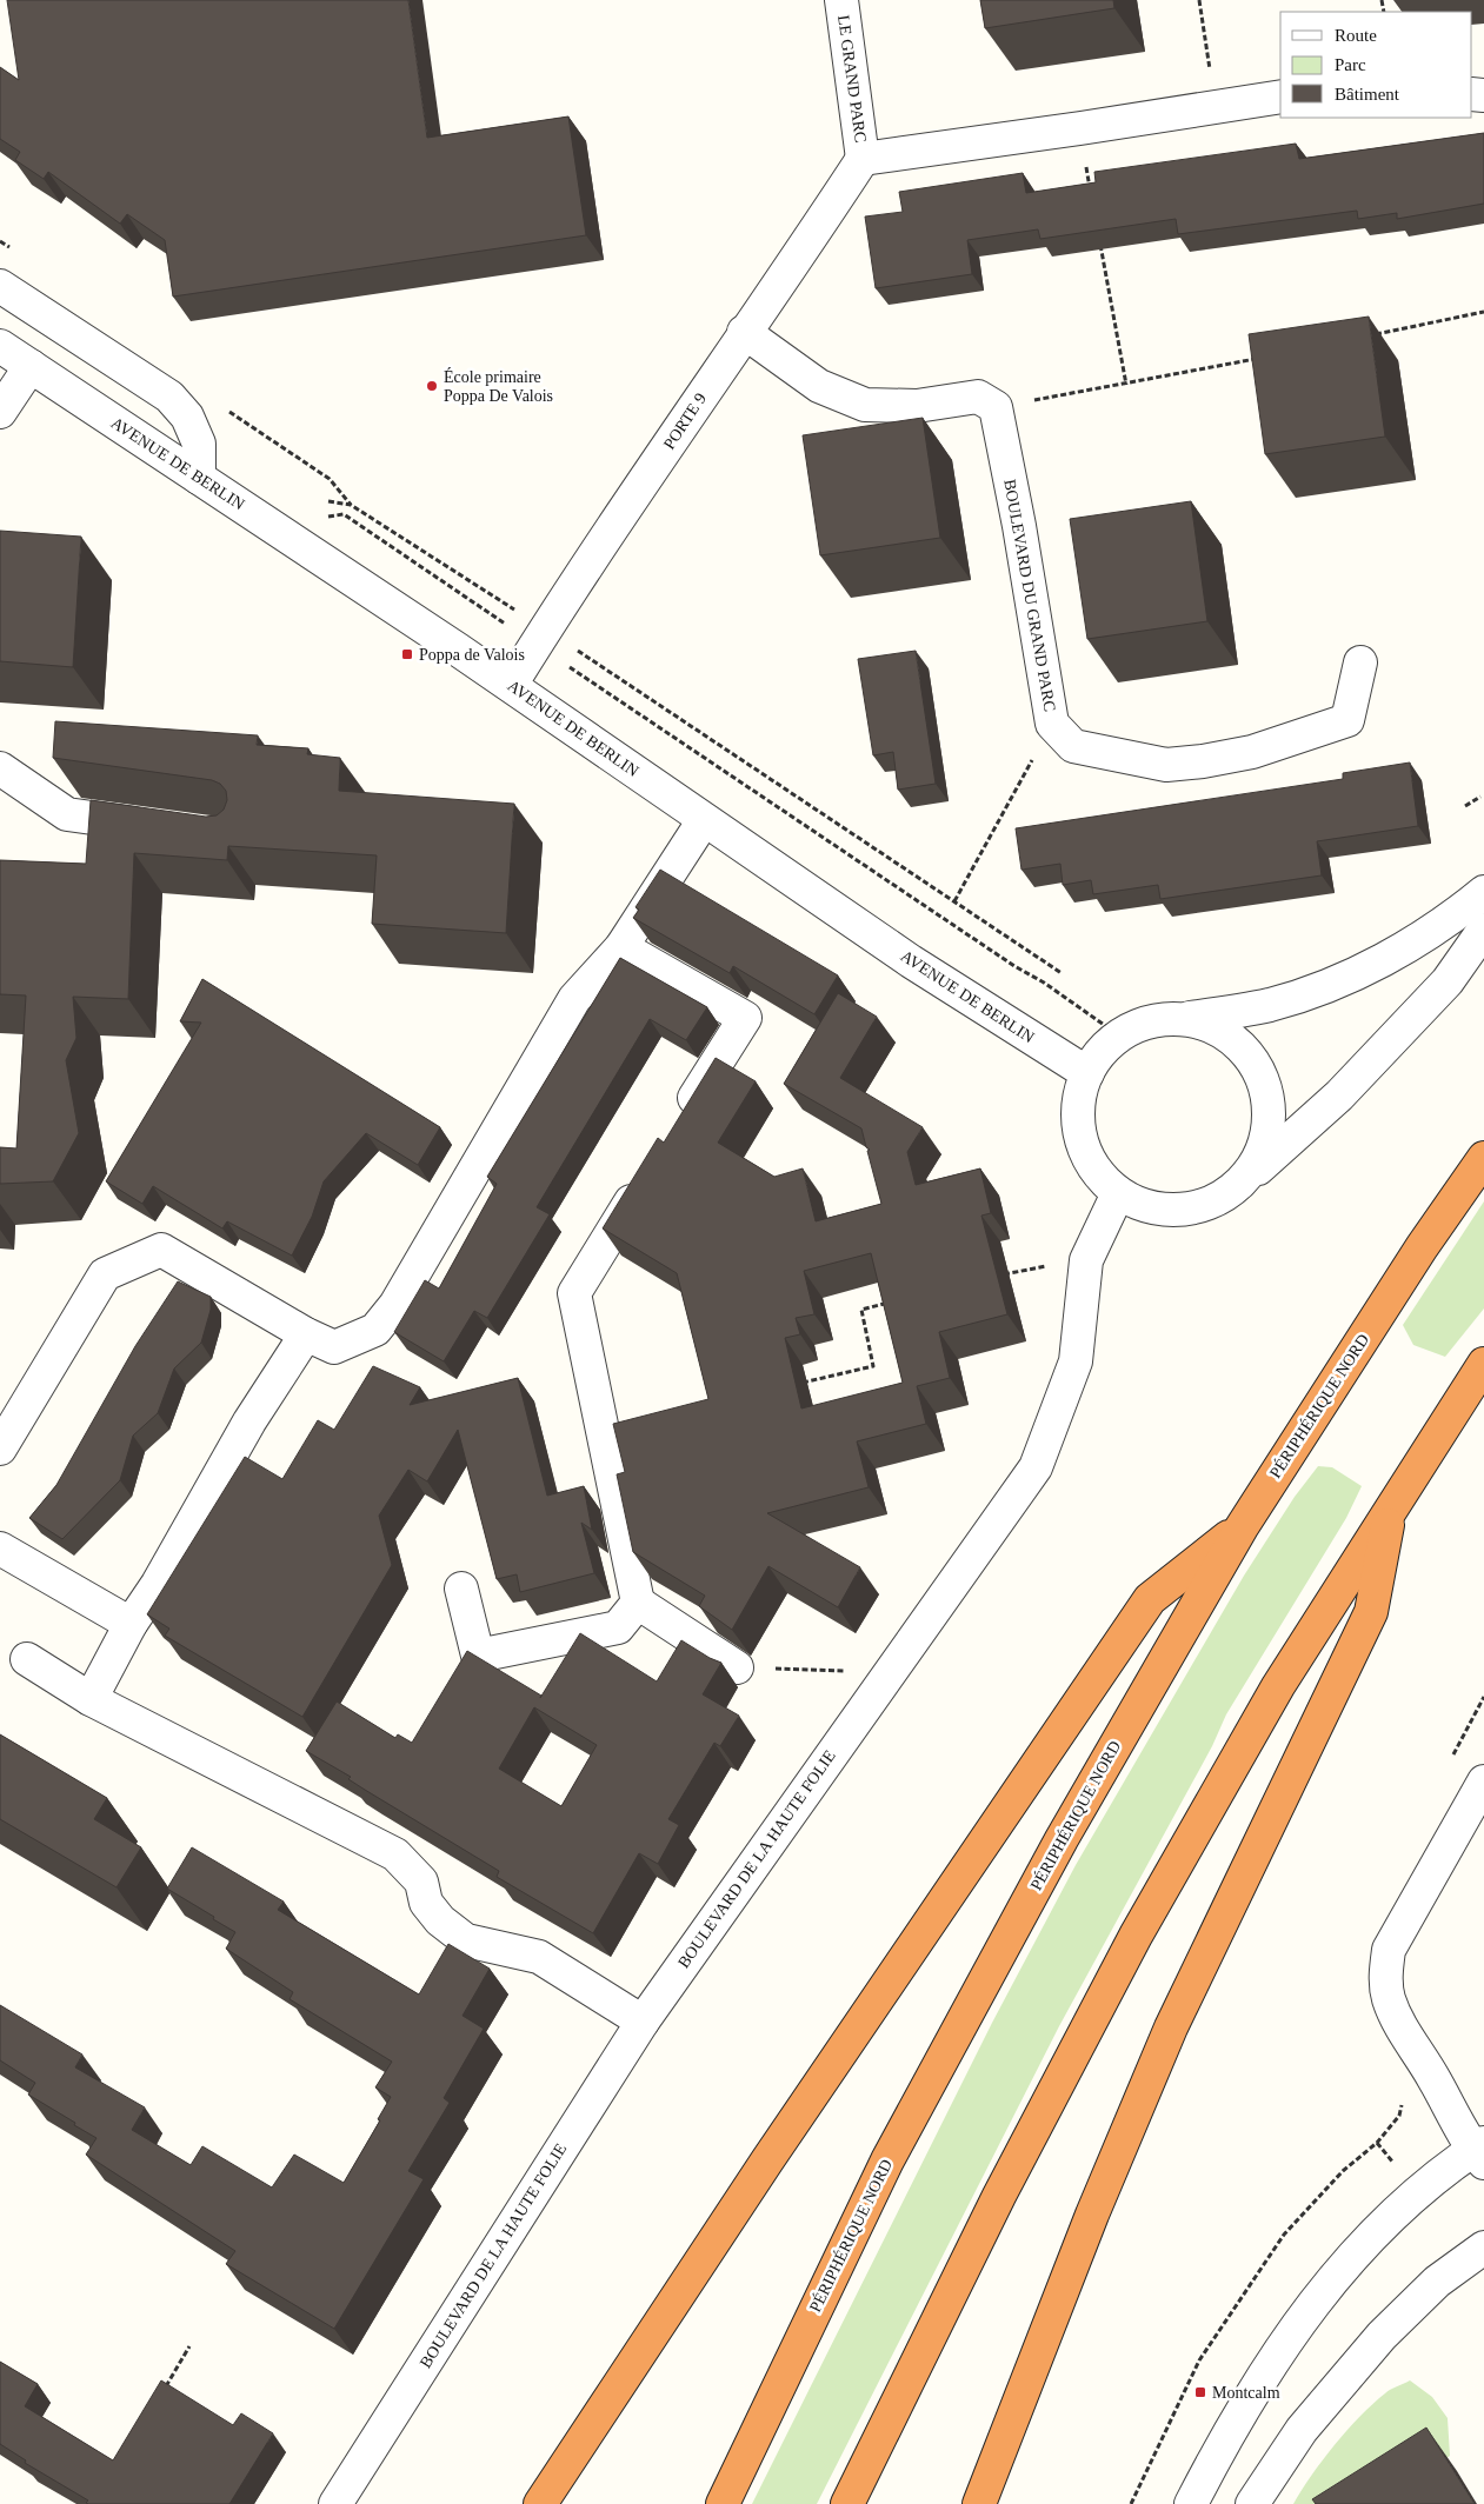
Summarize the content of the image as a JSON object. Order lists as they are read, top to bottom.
{
  "streets": {
    "highway": ["PÉRIPHÉRIQUE NORD"],
    "street": [
      "LE GRAND PARC",
      "PORTE 9",
      "AVENUE DE BERLIN",
      "BOULEVARD DU GRAND PARC",
      "BOULEVARD DE LA HAUTE FOLIE"
    ]
  },
  "crossings": [
    ["LE GRAND PARC", "PORTE 9"],
    ["PORTE 9", "AVENUE DE BERLIN"],
    ["AVENUE DE BERLIN", "BOULEVARD DE LA HAUTE FOLIE"]
  ],
  "places": {
    "other": ["École primaire Poppa De Valois"],
    "transit": ["Poppa de Valois", "Montcalm"]
  },
  "legend": ["Route", "Parc", "Bâtiment"]
}
